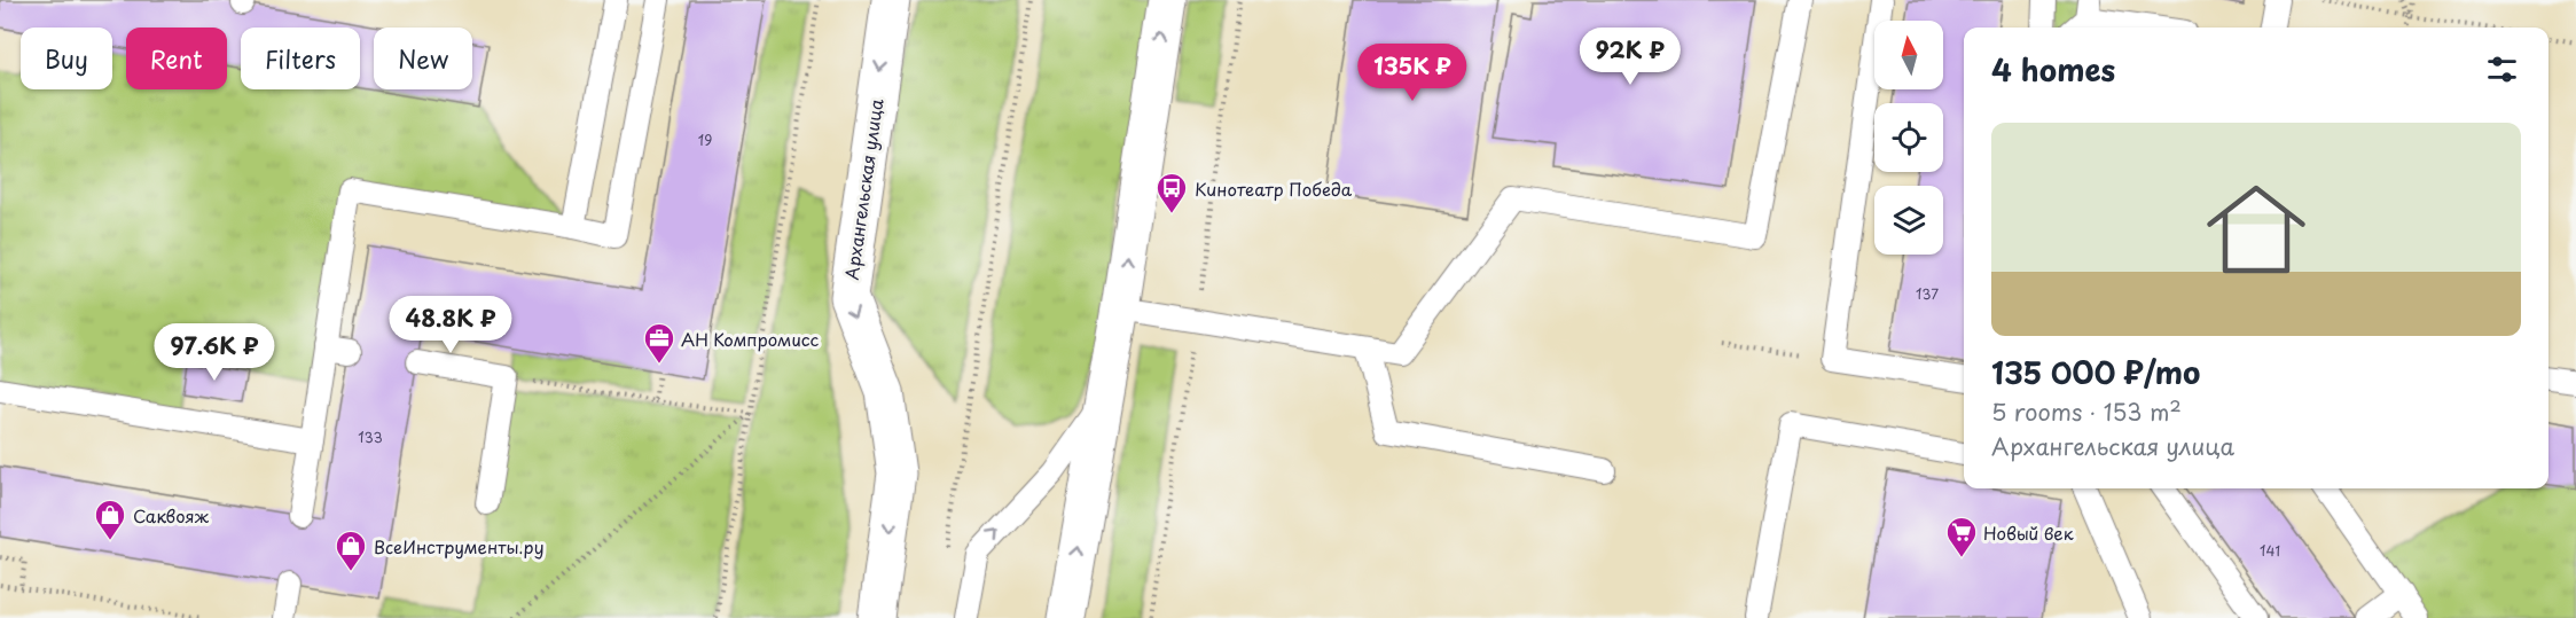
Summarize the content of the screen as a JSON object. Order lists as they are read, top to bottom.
{
  "streets": {
    "main road": ["Архангельская улица"]
  },
  "places": {
    "bus stop": ["Кинотеатр Победа"],
    "office": ["АН Компромисс"],
    "shop": ["Саквояж", "ВсеИнструменты.ру"],
    "supermarket": ["Новый век"]
  },
  "house_numbers": [
    "19",
    "137",
    "133",
    "141"
  ],
  "north": "top",
  "page": {
    "price": [
      "92K ₽",
      "135K ₽",
      "48.8K ₽",
      "97.6K ₽"
    ],
    "chip": [
      "Buy",
      "Rent",
      "Filters",
      "New"
    ],
    "heading": "4 homes",
    "list": [
      {
        "name": "135 000 ₽/mo",
        "note": "5 rooms · 153 m² · Архангельская улица"
      }
    ]
  }
}
